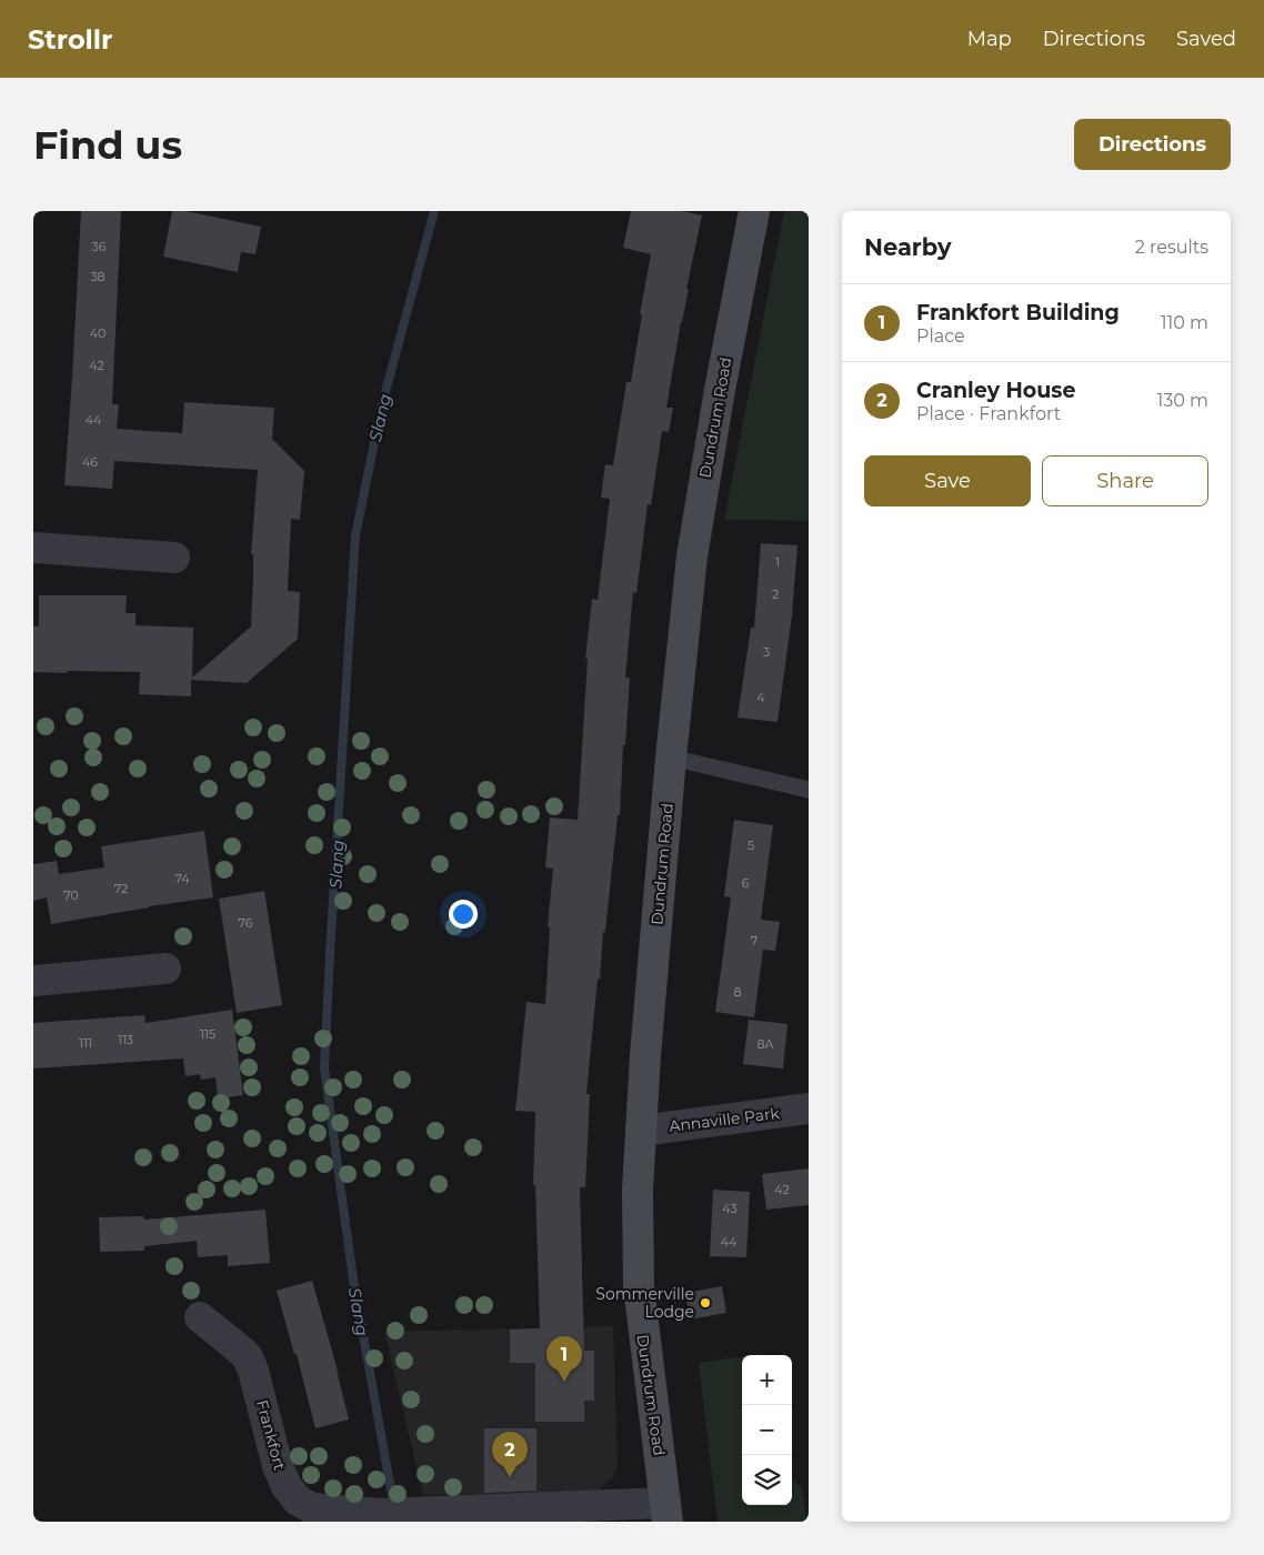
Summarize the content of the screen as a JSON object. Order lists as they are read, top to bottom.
{
  "streets": {
    "main road": ["Dundrum Road"],
    "street": ["Annaville Park", "Frankfort"]
  },
  "crossings": [
    ["Dundrum Road", "Annaville Park"],
    ["Dundrum Road", "Frankfort"]
  ],
  "water": ["Slang"],
  "places": ["Sommerville Lodge"],
  "house_numbers": [
    "36",
    "38",
    "40",
    "42",
    "44",
    "46",
    "1",
    "2",
    "3",
    "4",
    "5",
    "74",
    "6",
    "72",
    "70",
    "76",
    "7",
    "8",
    "115",
    "113",
    "111",
    "8A",
    "42",
    "43",
    "44"
  ],
  "page": {
    "header": "Strollr",
    "nav": ["Map", "Directions", "Saved"],
    "buttons": [
      "Directions",
      ["Save", "Share"]
    ],
    "title": "Find us",
    "heading": ["Nearby", "2 results"],
    "list": [
      {
        "mark": "1",
        "name": "Frankfort Building",
        "note": "Place",
        "value": "110 m"
      },
      {
        "mark": "2",
        "name": "Cranley House",
        "note": "Place · Frankfort",
        "value": "130 m"
      }
    ],
    "pins": ["1", "2"],
    "map_buttons": ["+", "−"]
  }
}
